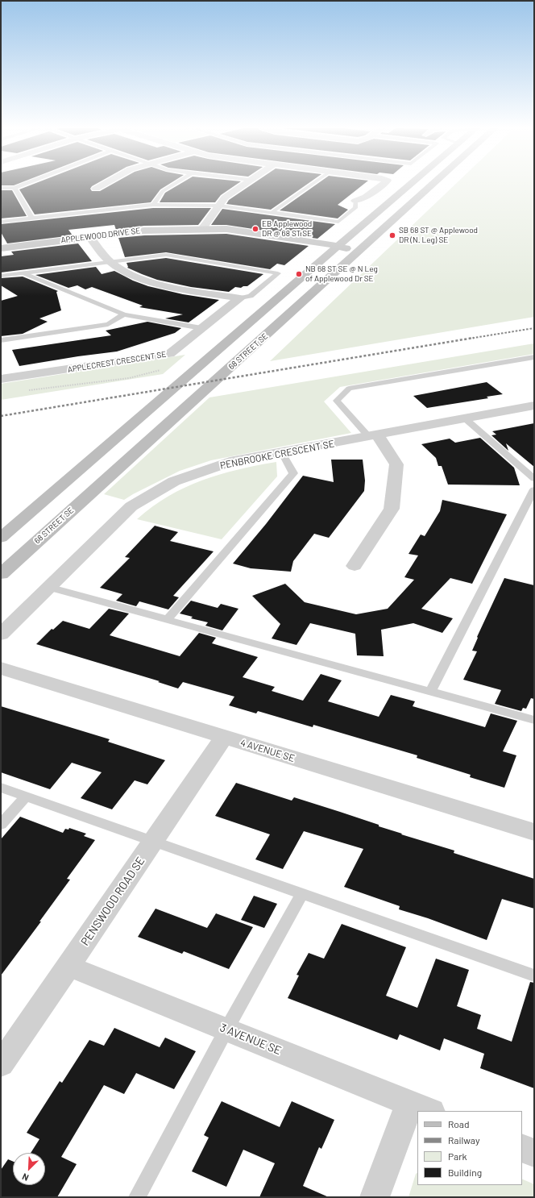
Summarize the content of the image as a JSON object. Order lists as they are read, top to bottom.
{
  "streets": {
    "main road": ["APPLEWOOD DRIVE SE", "68 STREET SE"],
    "street": [
      "APPLECREST CRESCENT SE",
      "PENBROOKE CRESCENT SE",
      "4 AVENUE SE",
      "PENSWOOD ROAD SE",
      "3 AVENUE SE"
    ]
  },
  "crossings": [
    ["APPLEWOOD DRIVE SE", "68 STREET SE"],
    ["4 AVENUE SE", "PENSWOOD ROAD SE"],
    ["PENSWOOD ROAD SE", "3 AVENUE SE"]
  ],
  "places": ["EB Applewood DR @ 68 ST SE", "SB 68 ST @ Applewood DR (N. Leg) SE", "NB 68 ST SE @ N Leg of Applewood Dr SE"],
  "legend": [
    "Road",
    "Railway",
    "Park",
    "Building"
  ],
  "north": "bottom left"
}
